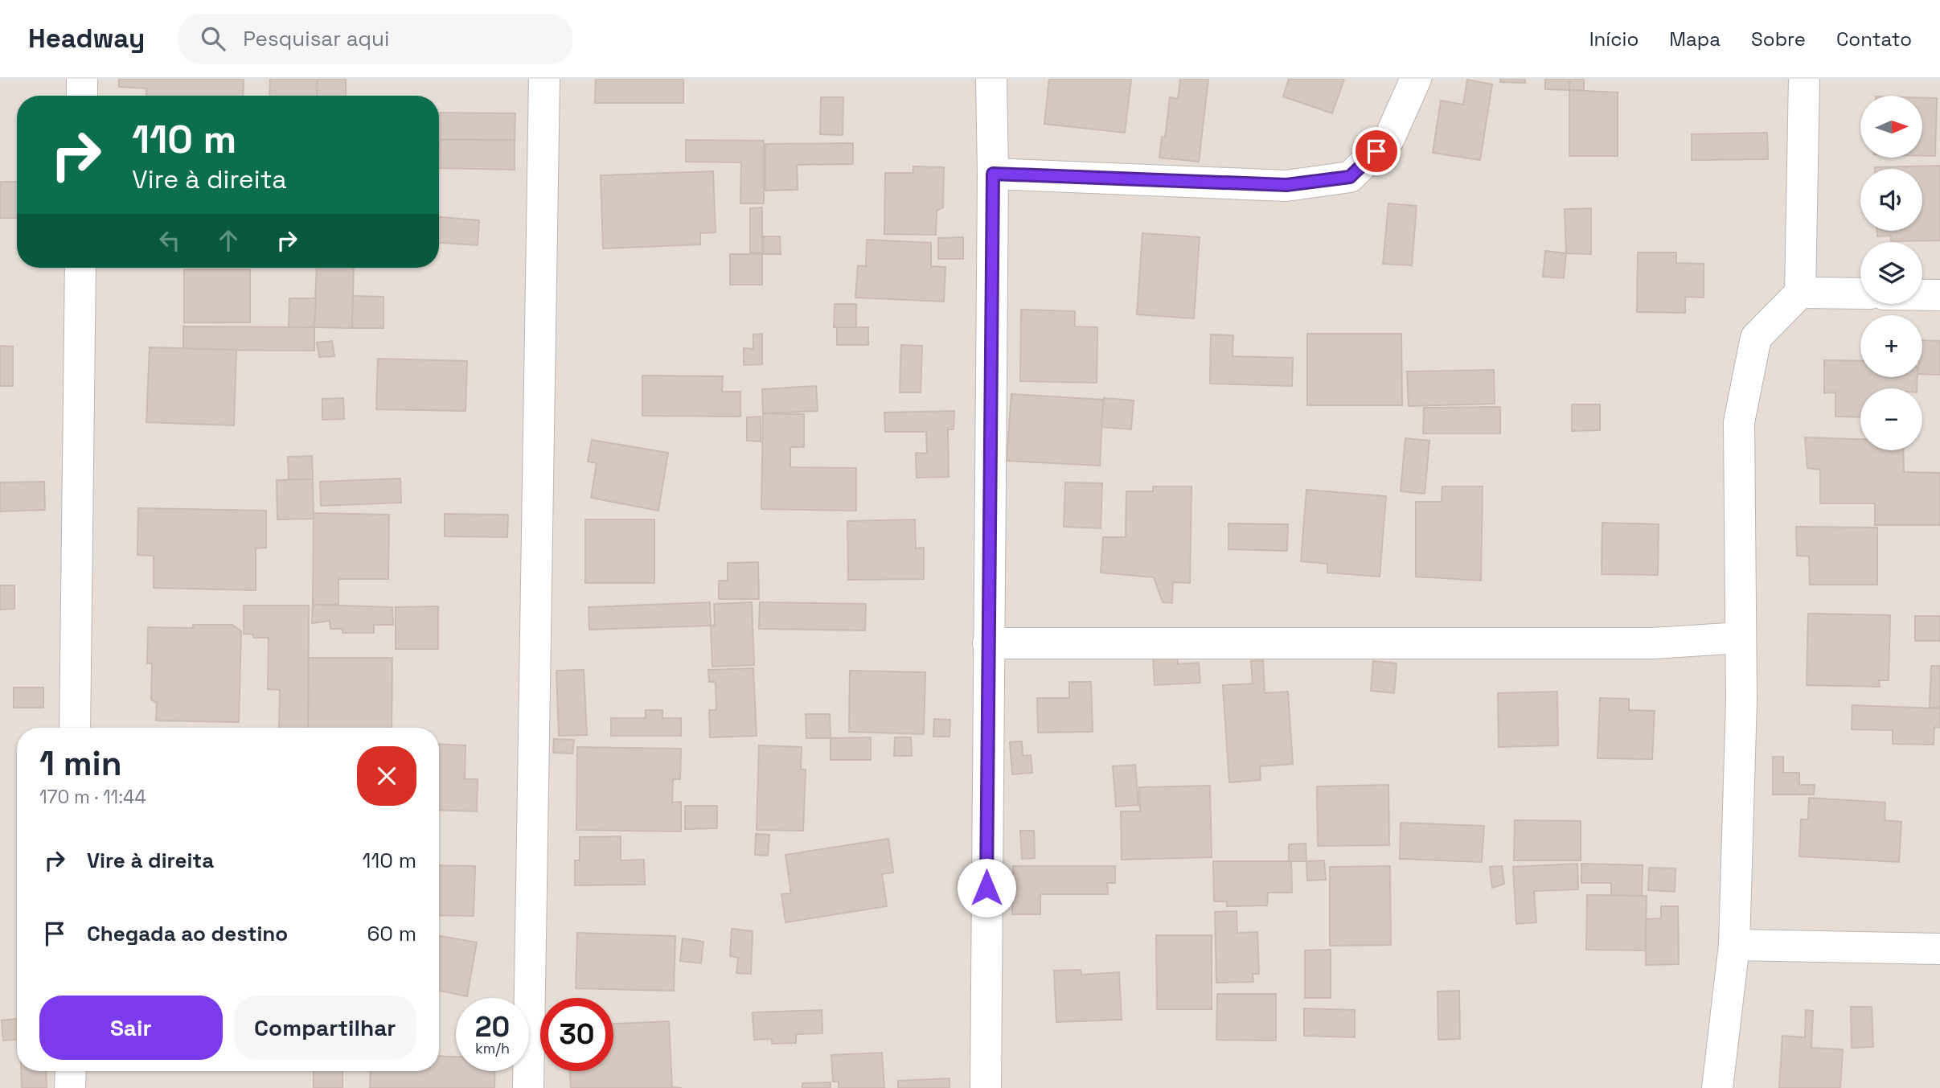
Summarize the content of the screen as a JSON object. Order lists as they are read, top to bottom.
{
  "north": "right",
  "page": {
    "header": "Headway",
    "search": "Pesquisar aqui",
    "nav": [
      "Início",
      "Mapa",
      "Sobre",
      "Contato"
    ],
    "map_buttons": ["+", "−"],
    "turn": ["110 m", "Vire à direita"],
    "heading": ["1 min", "170 m · 11:44"],
    "list": [
      {
        "name": "Vire à direita",
        "value": "110 m"
      },
      {
        "name": "Chegada ao destino",
        "value": "60 m"
      }
    ],
    "buttons": ["Sair", "Compartilhar"],
    "speed": "20 km/h",
    "limit": "30"
  }
}
